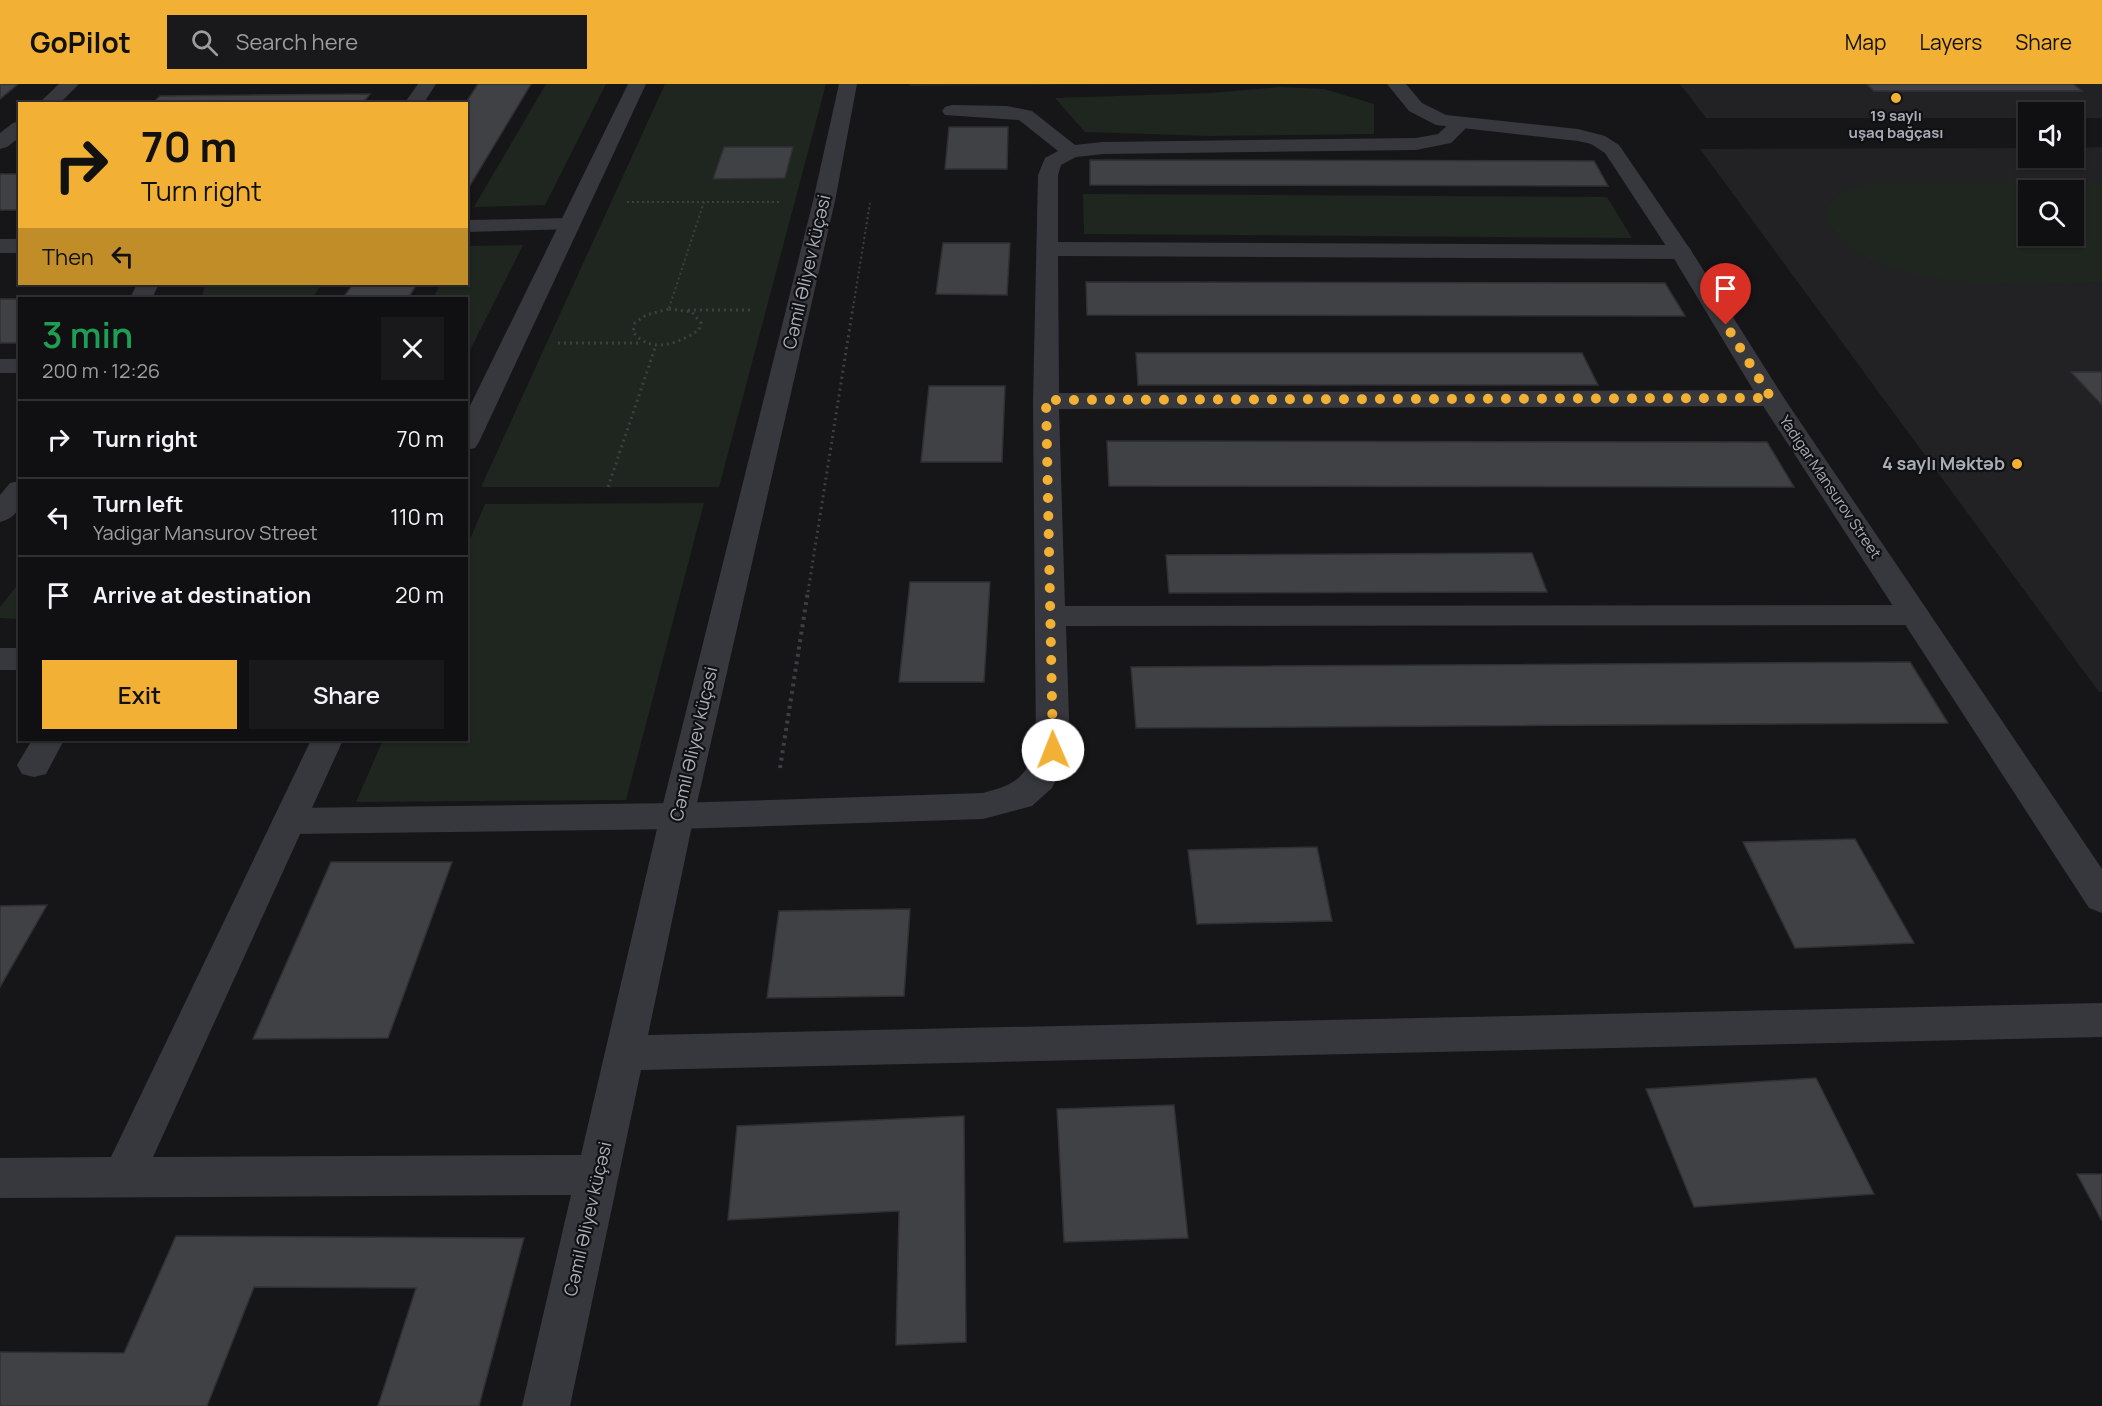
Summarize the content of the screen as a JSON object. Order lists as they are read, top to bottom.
{
  "streets": {
    "street": ["Cəmil Əliyev küçəsi", "Yadigar Mansurov Street"]
  },
  "places": ["19 saylı uşaq bağçası", "4 saylı Məktəb"],
  "page": {
    "header": "GoPilot",
    "search": "Search here",
    "nav": ["Map", "Layers", "Share"],
    "turn": ["70 m", "Turn right"],
    "then": "Then",
    "heading": ["3 min", "200 m · 12:26"],
    "list": [
      {
        "name": "Turn right",
        "value": "70 m"
      },
      {
        "name": "Turn left",
        "note": "Yadigar Mansurov Street",
        "value": "110 m"
      },
      {
        "name": "Arrive at destination",
        "value": "20 m"
      }
    ],
    "buttons": ["Exit", "Share"]
  }
}
